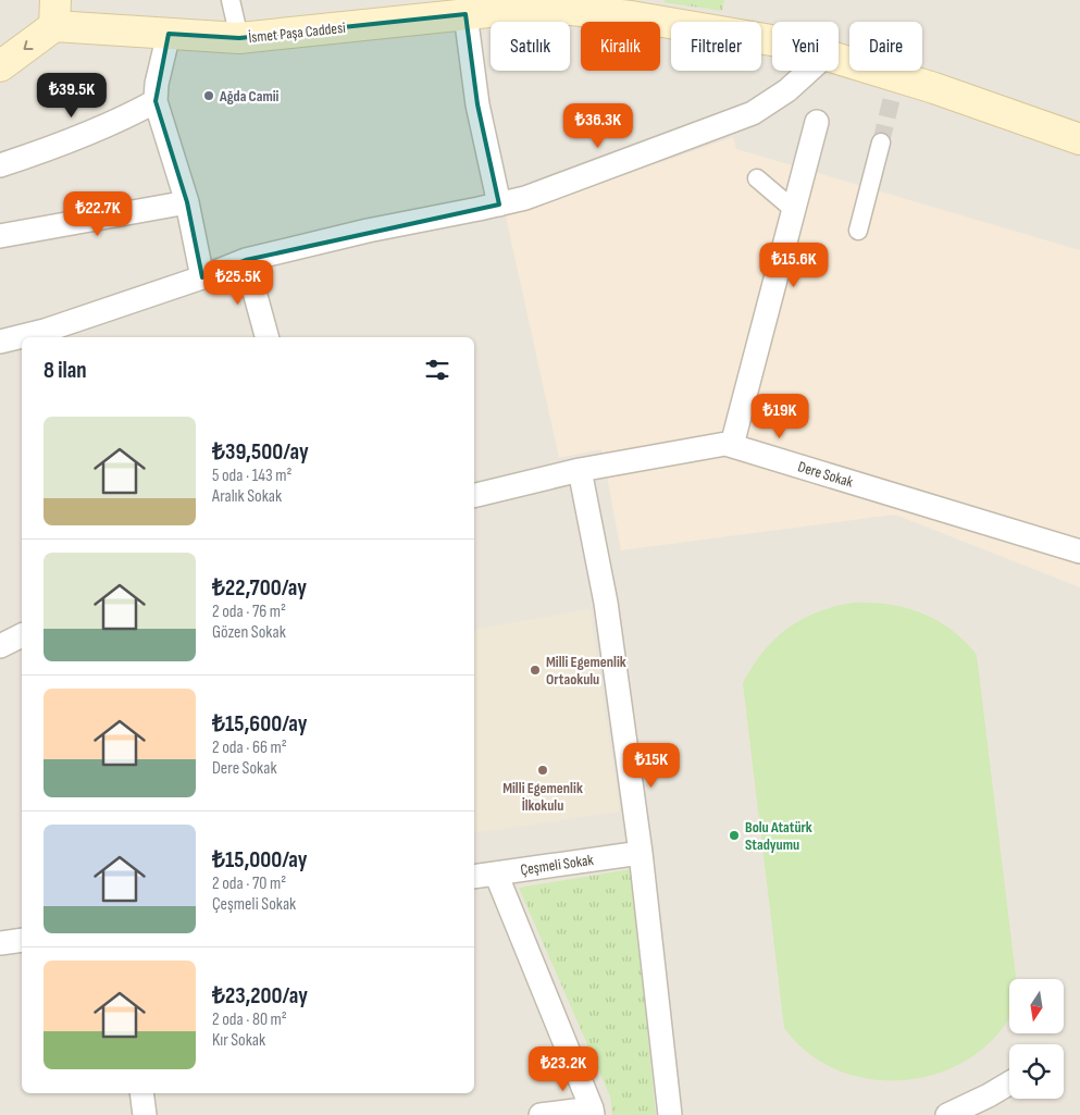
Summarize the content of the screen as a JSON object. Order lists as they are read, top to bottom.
{
  "streets": {
    "main road": ["İsmet Paşa Caddesi"],
    "street": ["Dere Sokak", "Çeşmeli Sokak"]
  },
  "places": [
    "Ağda Camii",
    "Milli Egemenlik Ortaokulu",
    "Milli Egemenlik İlkokulu",
    "Bolu Atatürk Stadyumu"
  ],
  "north": "bottom",
  "page": {
    "chip": [
      "Satılık",
      "Kiralık",
      "Filtreler",
      "Yeni",
      "Daire"
    ],
    "price": [
      "₺39.5K",
      "₺36.3K",
      "₺22.7K",
      "₺15.6K",
      "₺25.5K",
      "₺19K",
      "₺15K",
      "₺23.2K"
    ],
    "heading": "8 ilan",
    "list": [
      {
        "name": "₺39,500/ay",
        "note": "5 oda · 143 m² · Aralık Sokak"
      },
      {
        "name": "₺22,700/ay",
        "note": "2 oda · 76 m² · Gözen Sokak"
      },
      {
        "name": "₺15,600/ay",
        "note": "2 oda · 66 m² · Dere Sokak"
      },
      {
        "name": "₺15,000/ay",
        "note": "2 oda · 70 m² · Çeşmeli Sokak"
      },
      {
        "name": "₺23,200/ay",
        "note": "2 oda · 80 m² · Kır Sokak"
      }
    ]
  }
}
